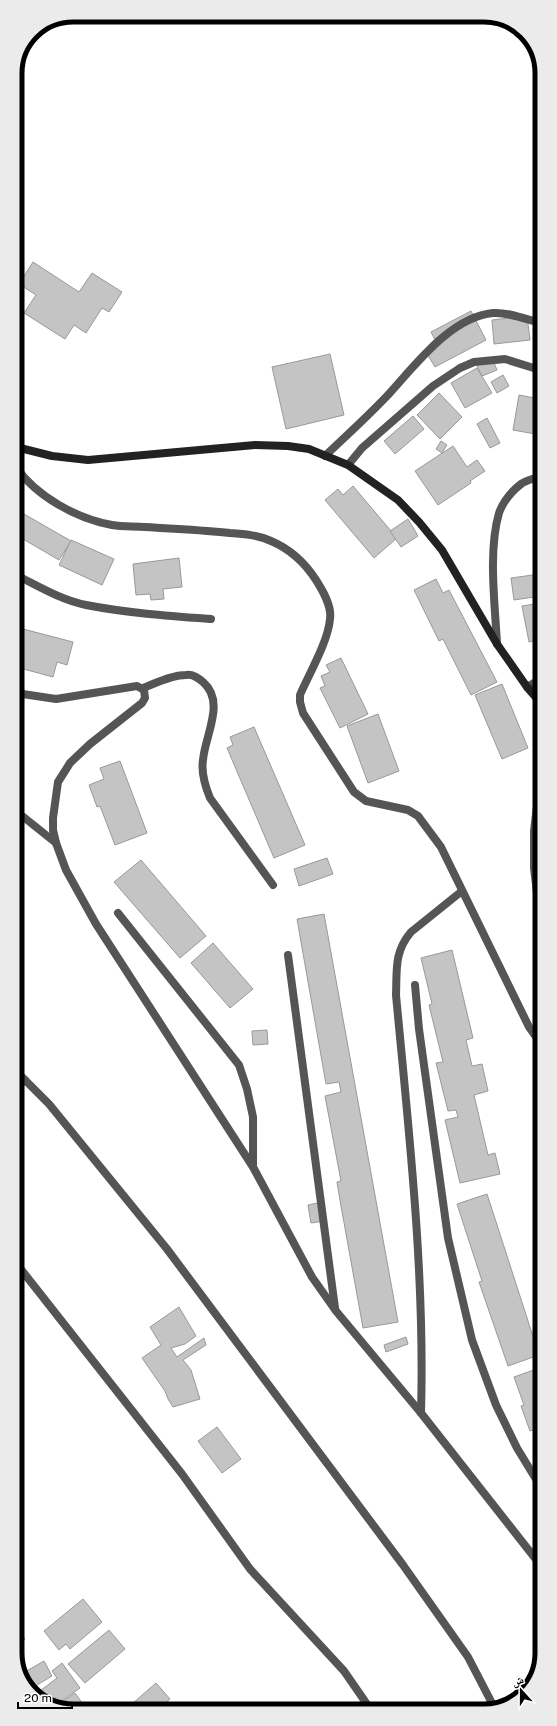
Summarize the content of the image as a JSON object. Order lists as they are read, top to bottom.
{
  "scale_bar": "20 m",
  "north": "top"
}
